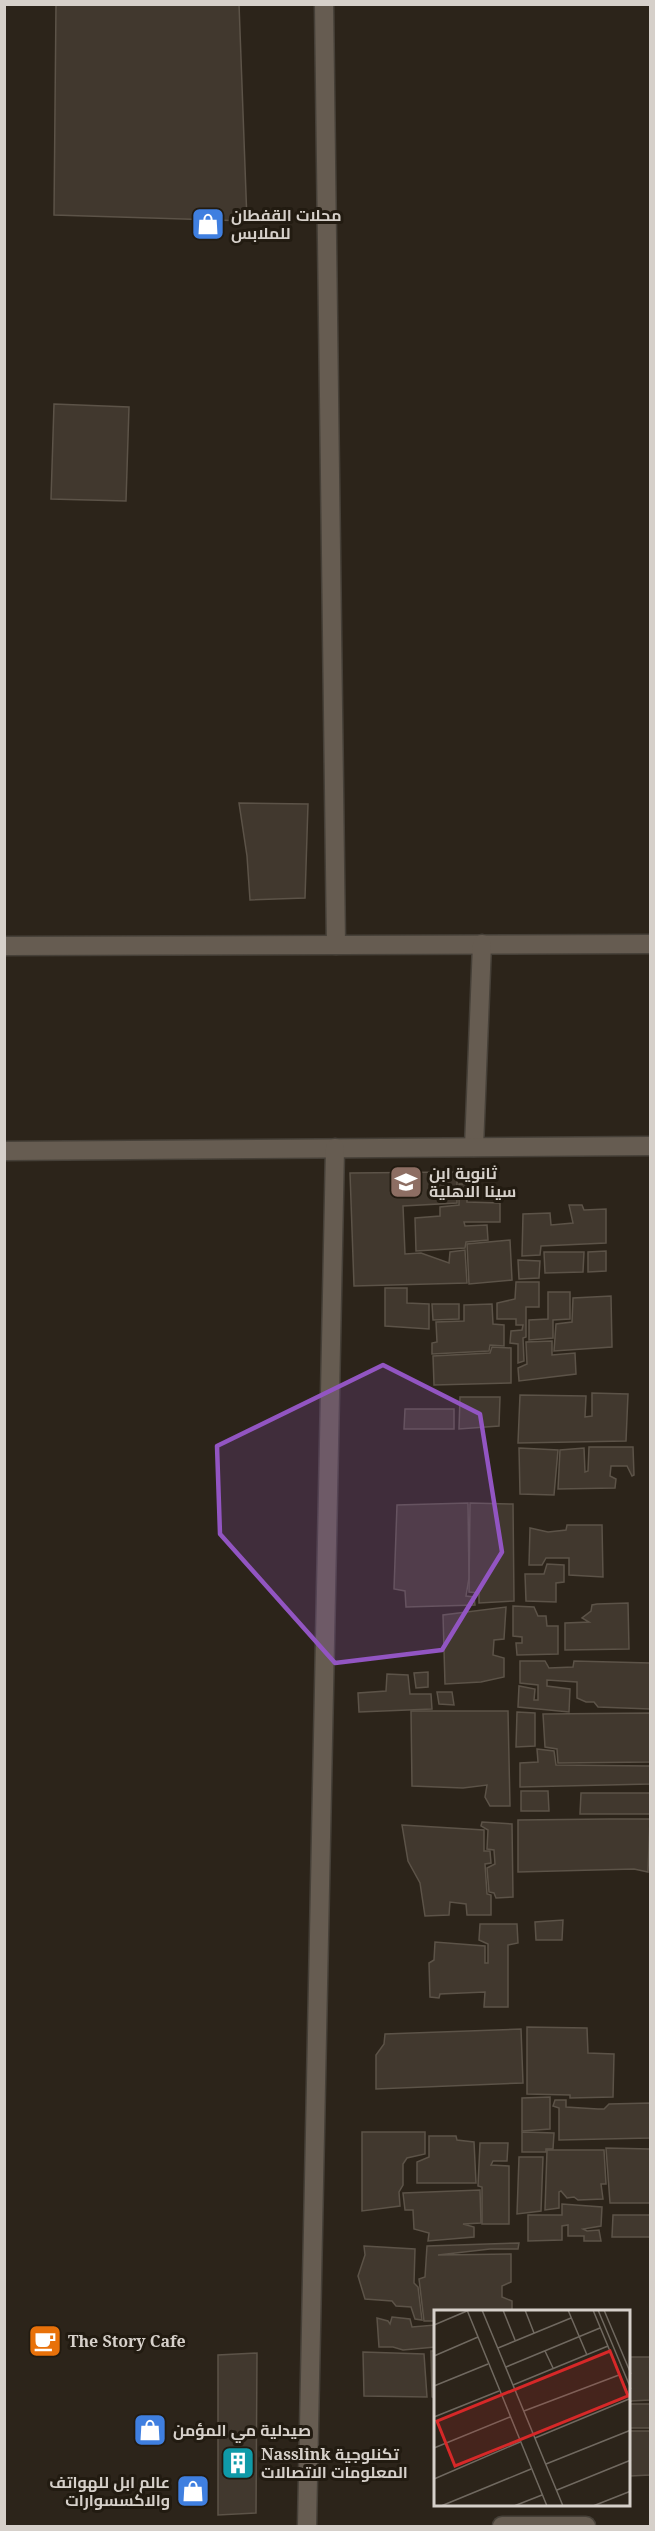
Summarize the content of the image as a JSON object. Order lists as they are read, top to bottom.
{
  "places": {
    "shop": ["محلات القفطان للملابس", "صيدلية مي المؤمن", "عالم ابل للهواتف والاكسسوارات"],
    "school or university": ["ثانوية ابن سينا الاهلية"],
    "cafe": ["The Story Cafe"],
    "building": ["Nasslink تكنلوجية المعلومات الاتصالات"]
  }
}
